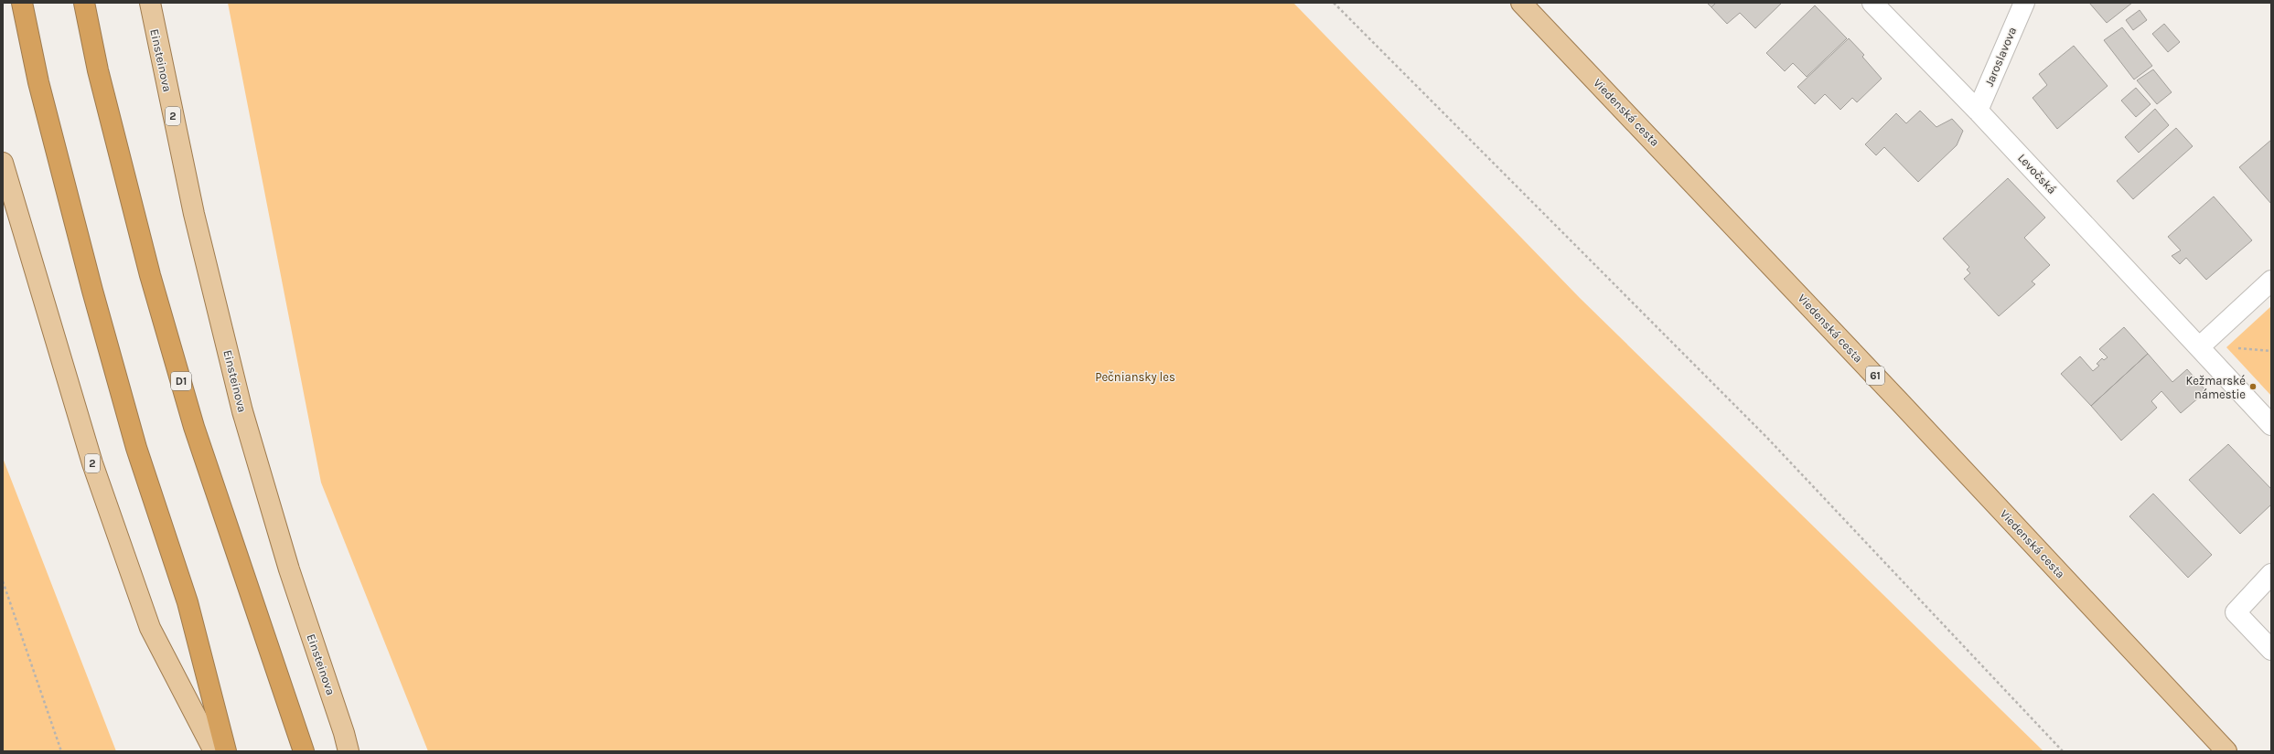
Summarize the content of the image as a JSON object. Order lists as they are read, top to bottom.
{
  "streets": {
    "highway": ["D1"],
    "main road": [
      "Einsteinova",
      "Viedenská cesta",
      "2",
      "61"
    ],
    "street": ["Jaroslavova", "Levočská"]
  },
  "crossings": [
    ["Jaroslavova", "Levočská"]
  ],
  "parks": ["Pečniansky les"],
  "places": ["Kežmarské námestie"]
}
